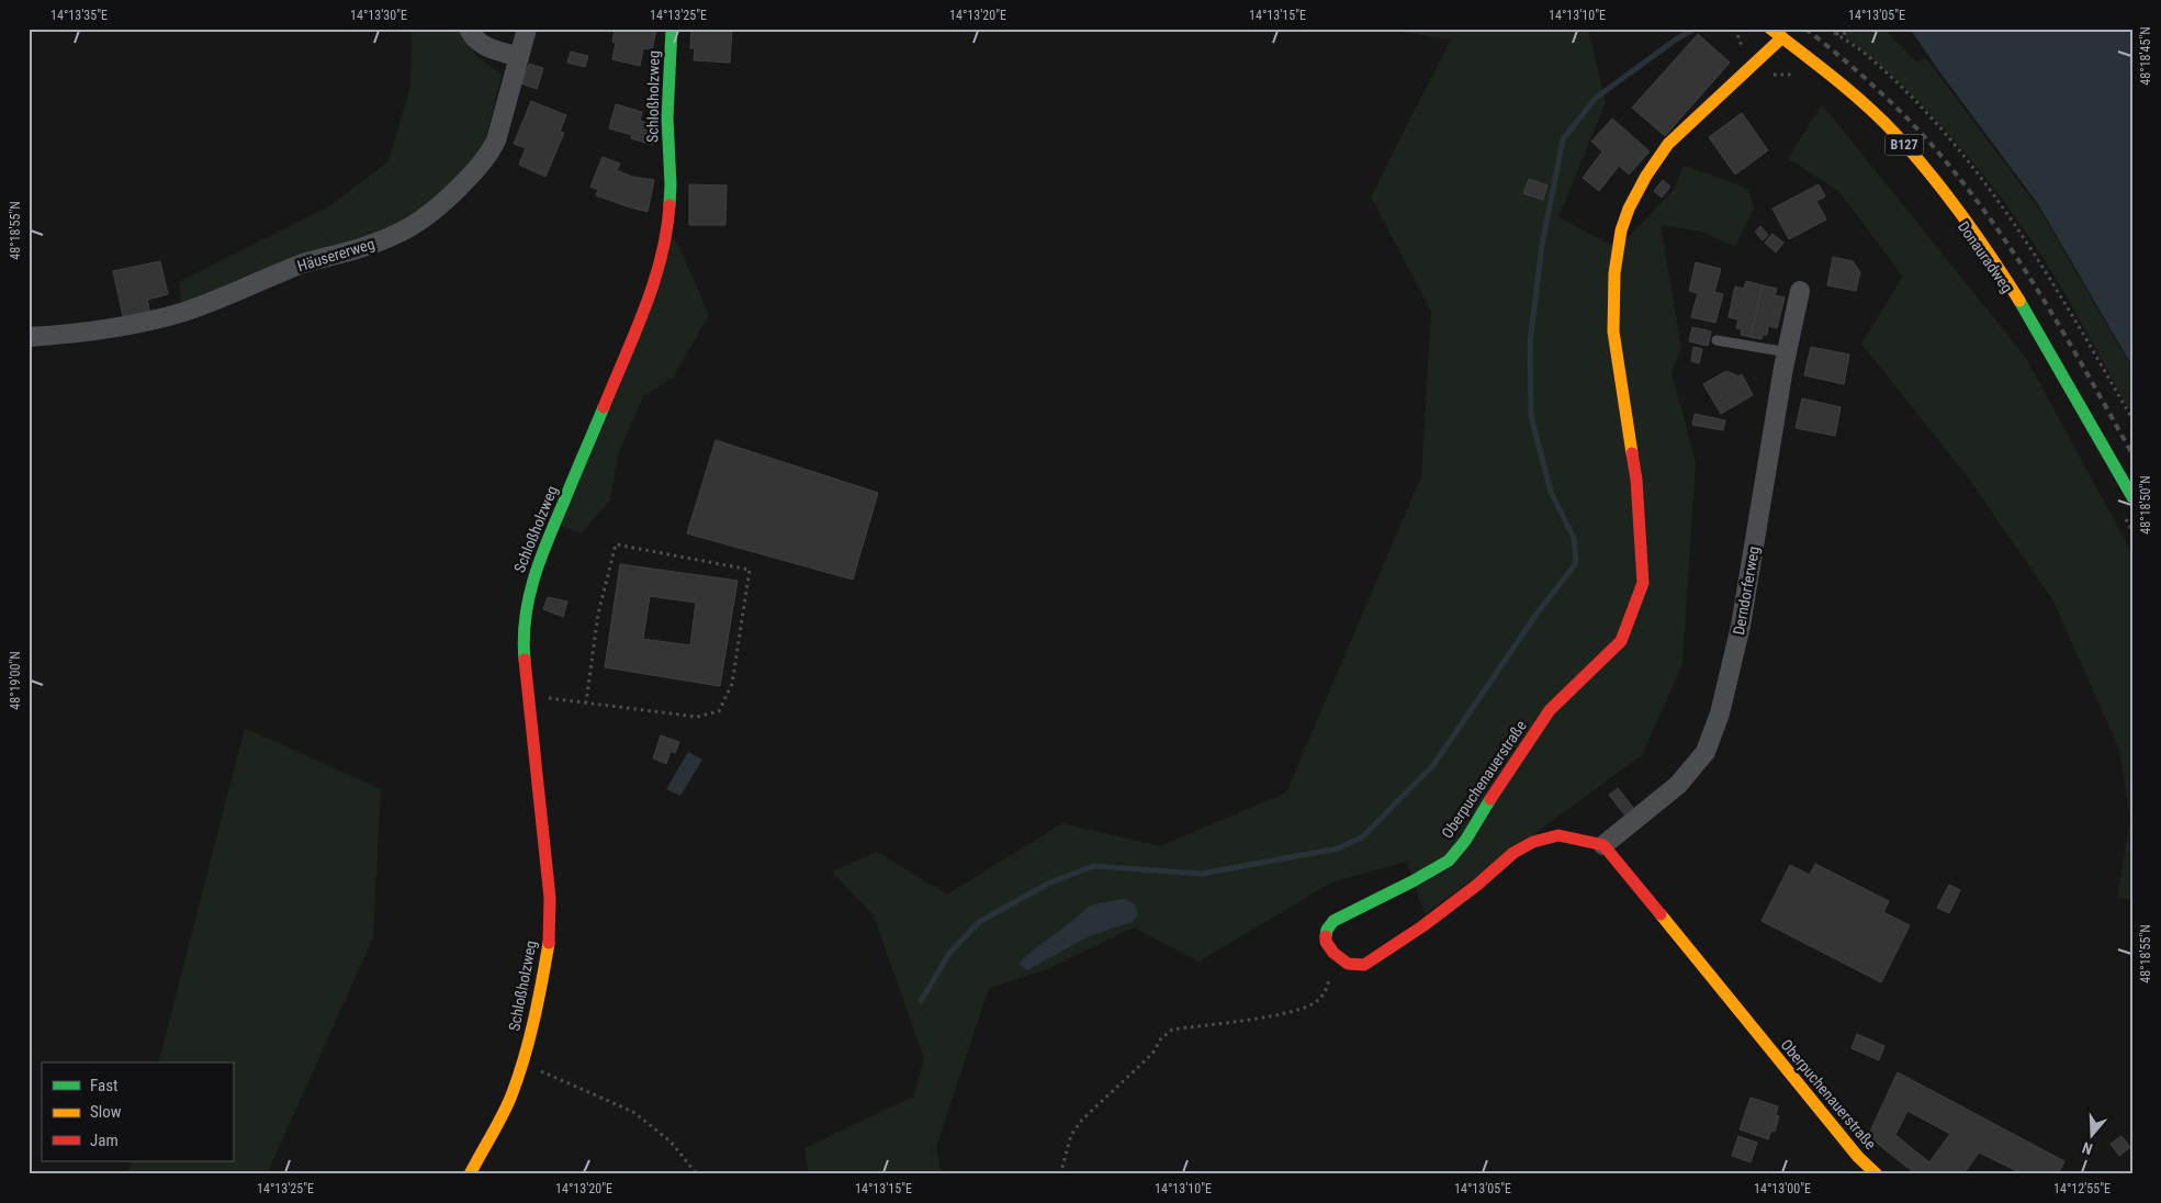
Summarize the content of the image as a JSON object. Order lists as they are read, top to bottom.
{
  "streets": {
    "street": [
      "Schloßholzweg",
      "B127",
      "Häusererweg",
      "Derndorferweg",
      "Oberpuchenauerstraße"
    ]
  },
  "crossings": [
    ["B127", "Oberpuchenauerstraße"],
    ["Derndorferweg", "Oberpuchenauerstraße"]
  ],
  "legend": ["Fast", "Slow", "Jam"],
  "north": "bottom",
  "coordinates": [
    "14°13'35\"E",
    "14°13'30\"E",
    "14°13'25\"E",
    "14°13'20\"E",
    "14°13'15\"E",
    "14°13'10\"E",
    "14°13'05\"E",
    "48°18'45\"N",
    "48°18'55\"N",
    "48°18'50\"N",
    "48°19'00\"N",
    "14°13'00\"E",
    "14°12'55\"E"
  ]
}
